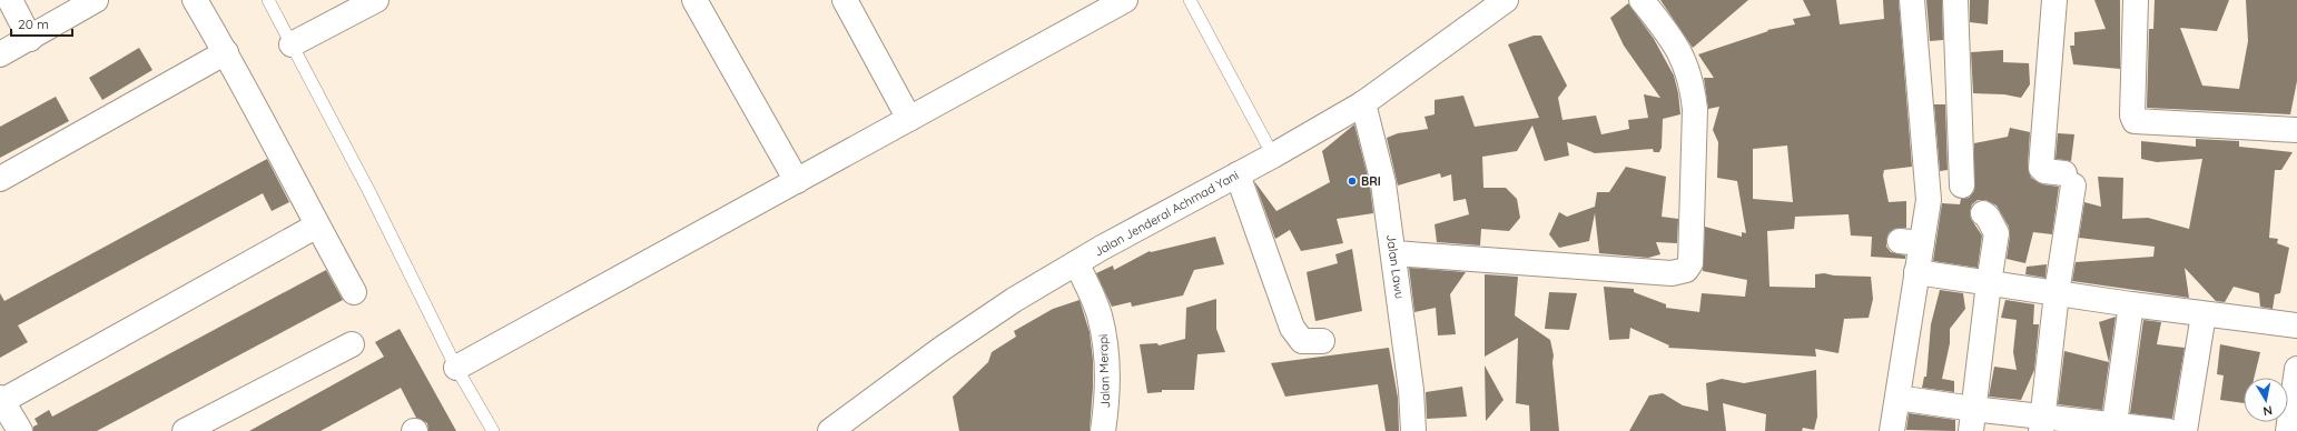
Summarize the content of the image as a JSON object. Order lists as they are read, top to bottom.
{
  "streets": {
    "street": ["Jalan Jenderal Achmad Yani", "Jalan Lawu", "Jalan Merapi"]
  },
  "crossings": [
    ["Jalan Jenderal Achmad Yani", "Jalan Lawu"],
    ["Jalan Jenderal Achmad Yani", "Jalan Merapi"]
  ],
  "places": ["BRI"],
  "scale_bar": "20 m",
  "north": "bottom"
}
